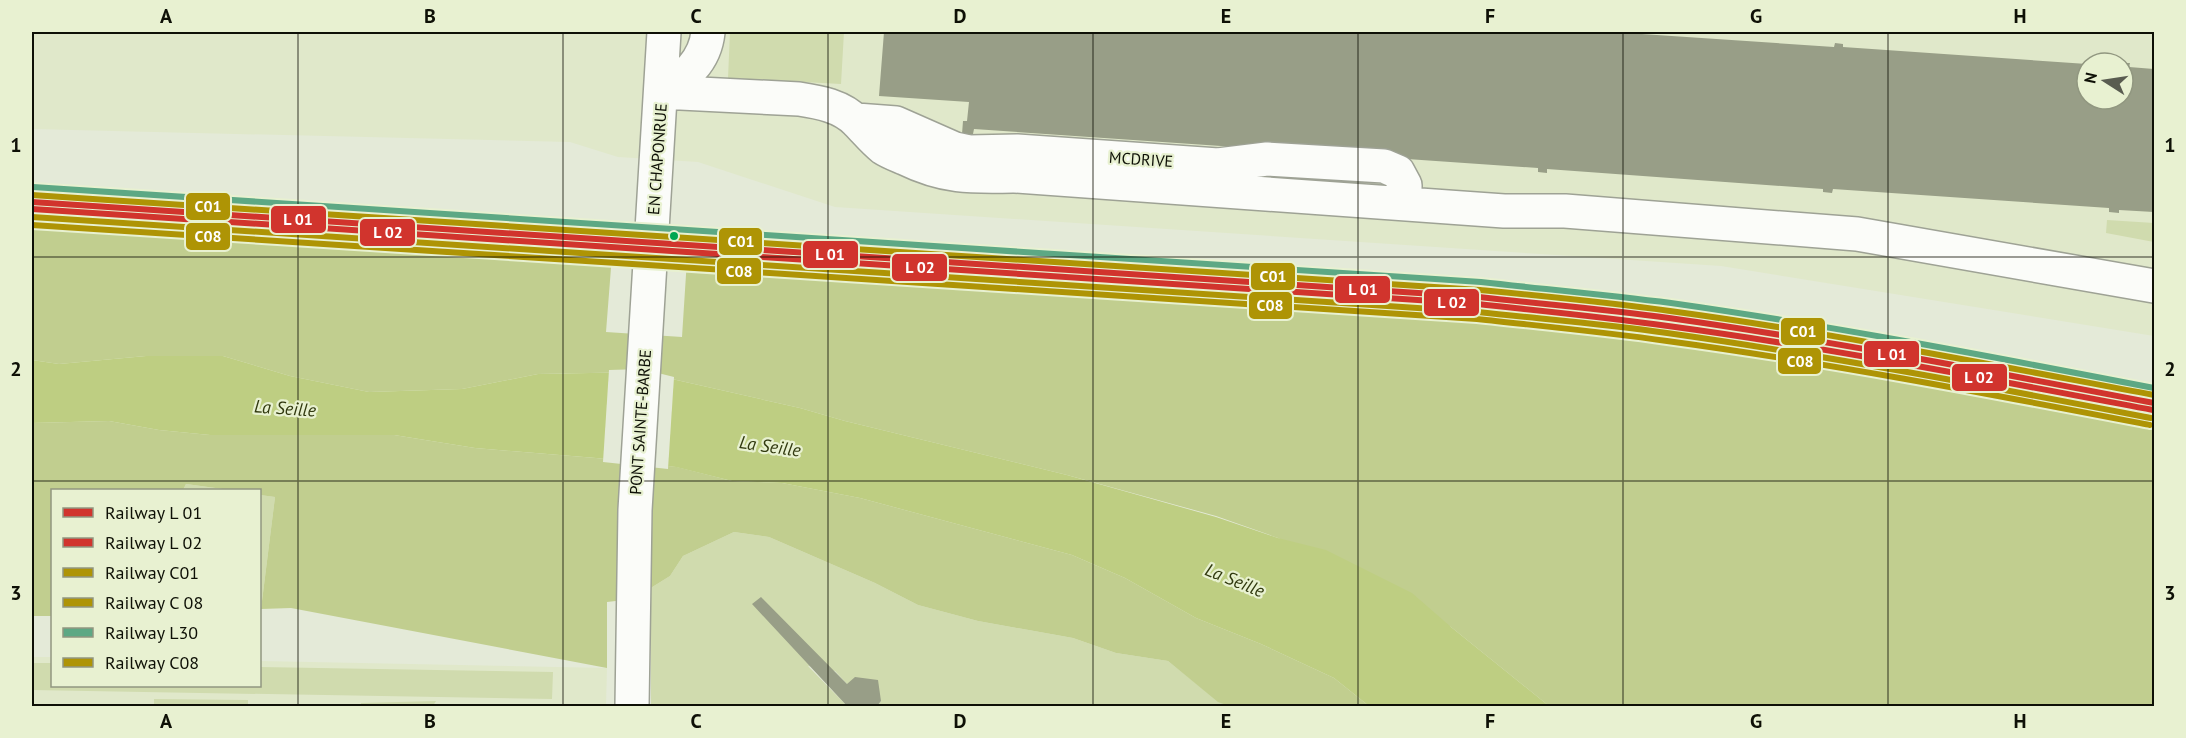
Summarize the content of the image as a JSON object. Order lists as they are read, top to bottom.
{
  "streets": {
    "street": ["EN CHAPONRUE", "PONT SAINTE-BARBE"]
  },
  "crossings": [
    ["EN CHAPONRUE", "PONT SAINTE-BARBE"]
  ],
  "water": ["La Seille"],
  "lines": ["rail line L30", "rail line C01", "rail line C08"],
  "legend": [
    "Railway L 01",
    "Railway L 02",
    "Railway C01",
    "Railway C 08",
    "Railway L30",
    "Railway C08"
  ],
  "north": "left",
  "grid": {
    "columns": [
      "A",
      "B",
      "C",
      "D",
      "E",
      "F",
      "G",
      "H"
    ],
    "rows": ["1", "2", "3"]
  }
}
